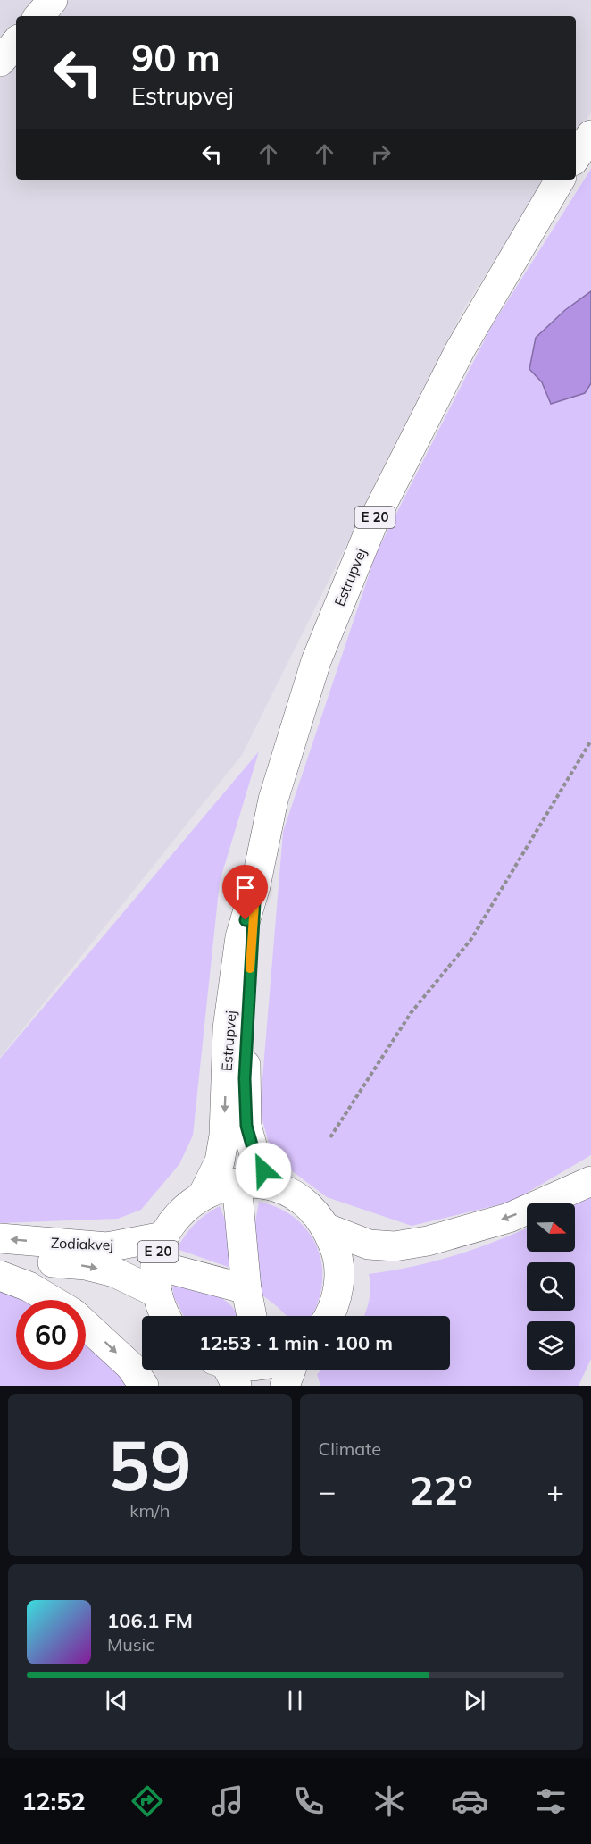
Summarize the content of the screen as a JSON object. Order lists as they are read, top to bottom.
{
  "streets": {
    "main road": ["E 20", "Estrupvej", "Zodiakvej"]
  },
  "crossings": [
    ["E 20", "Estrupvej"],
    ["E 20", "Zodiakvej"]
  ],
  "north": "right",
  "page": {
    "turn": ["90 m", "Estrupvej"],
    "limit": "60",
    "trip": "12:53 · 1 min · 100 m",
    "tile": [
      ["59", "km/h"],
      "Climate"
    ],
    "heat": ["−", "22°", "+"],
    "song": ["106.1 FM", "Music"],
    "tabs": "12:52"
  }
}
